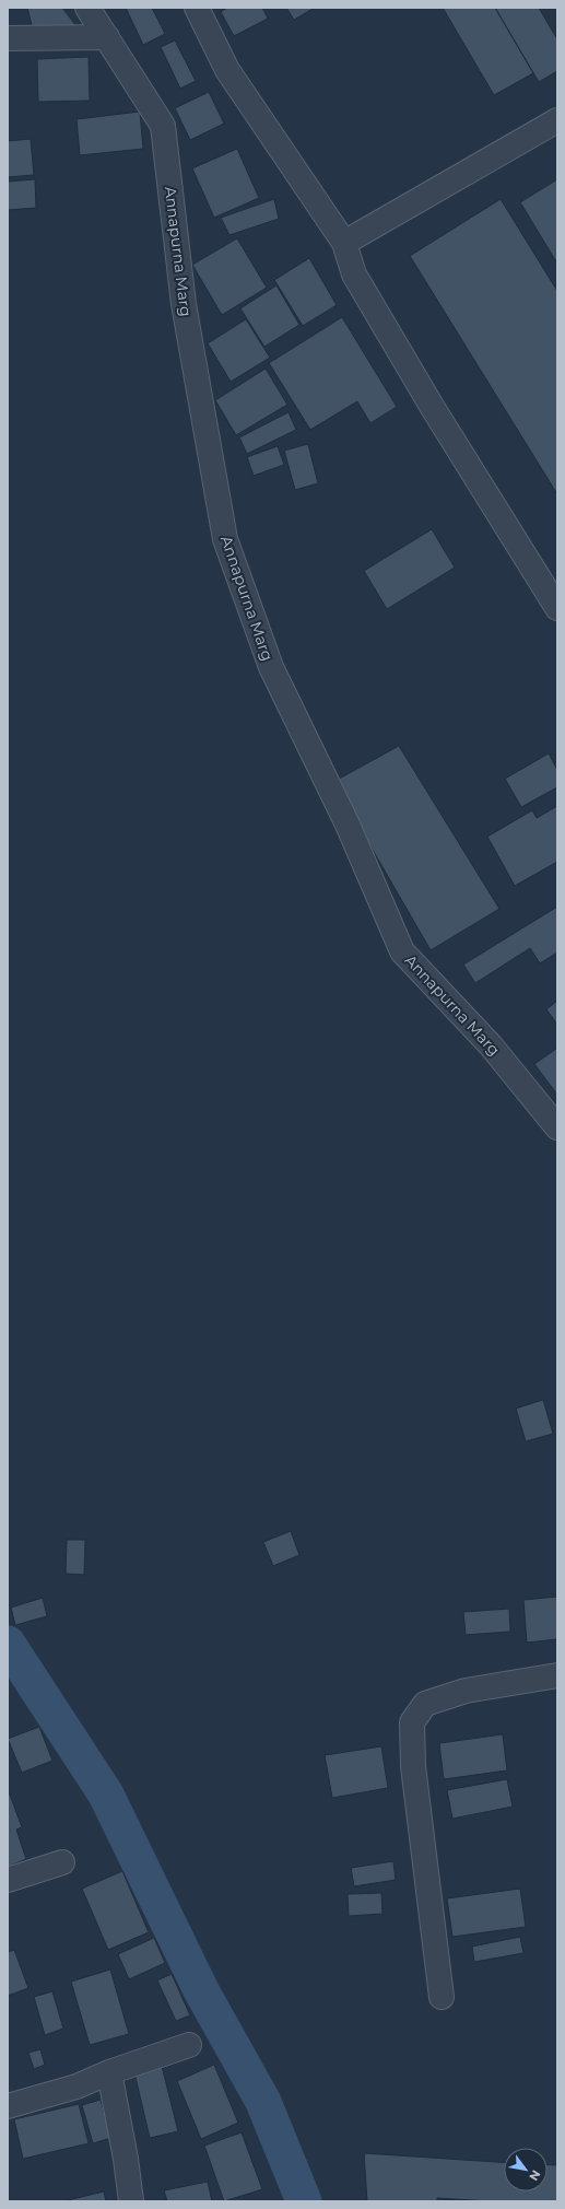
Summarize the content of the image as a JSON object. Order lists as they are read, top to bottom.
{
  "streets": {
    "street": ["Annapurna Marg"]
  },
  "north": "bottom right"
}
